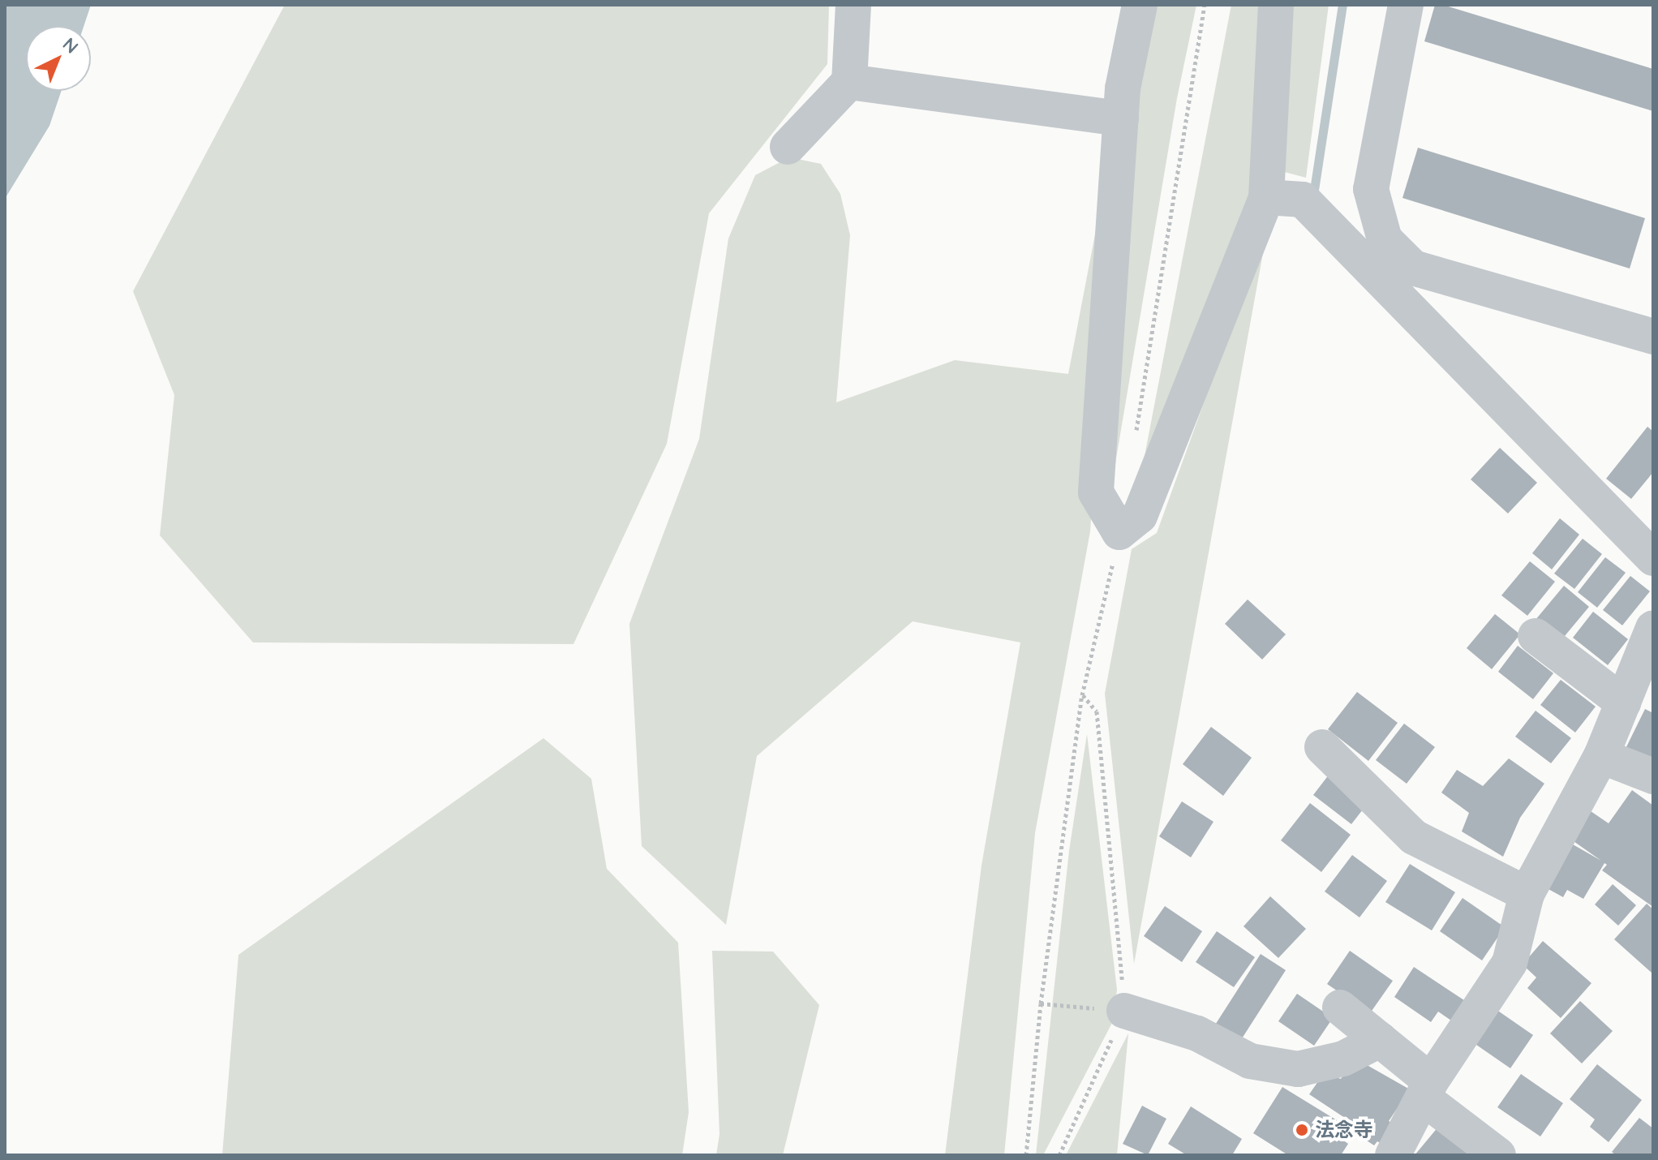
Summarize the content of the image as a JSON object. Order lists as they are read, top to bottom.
{
  "places": ["法念寺"],
  "north": "top right"
}
